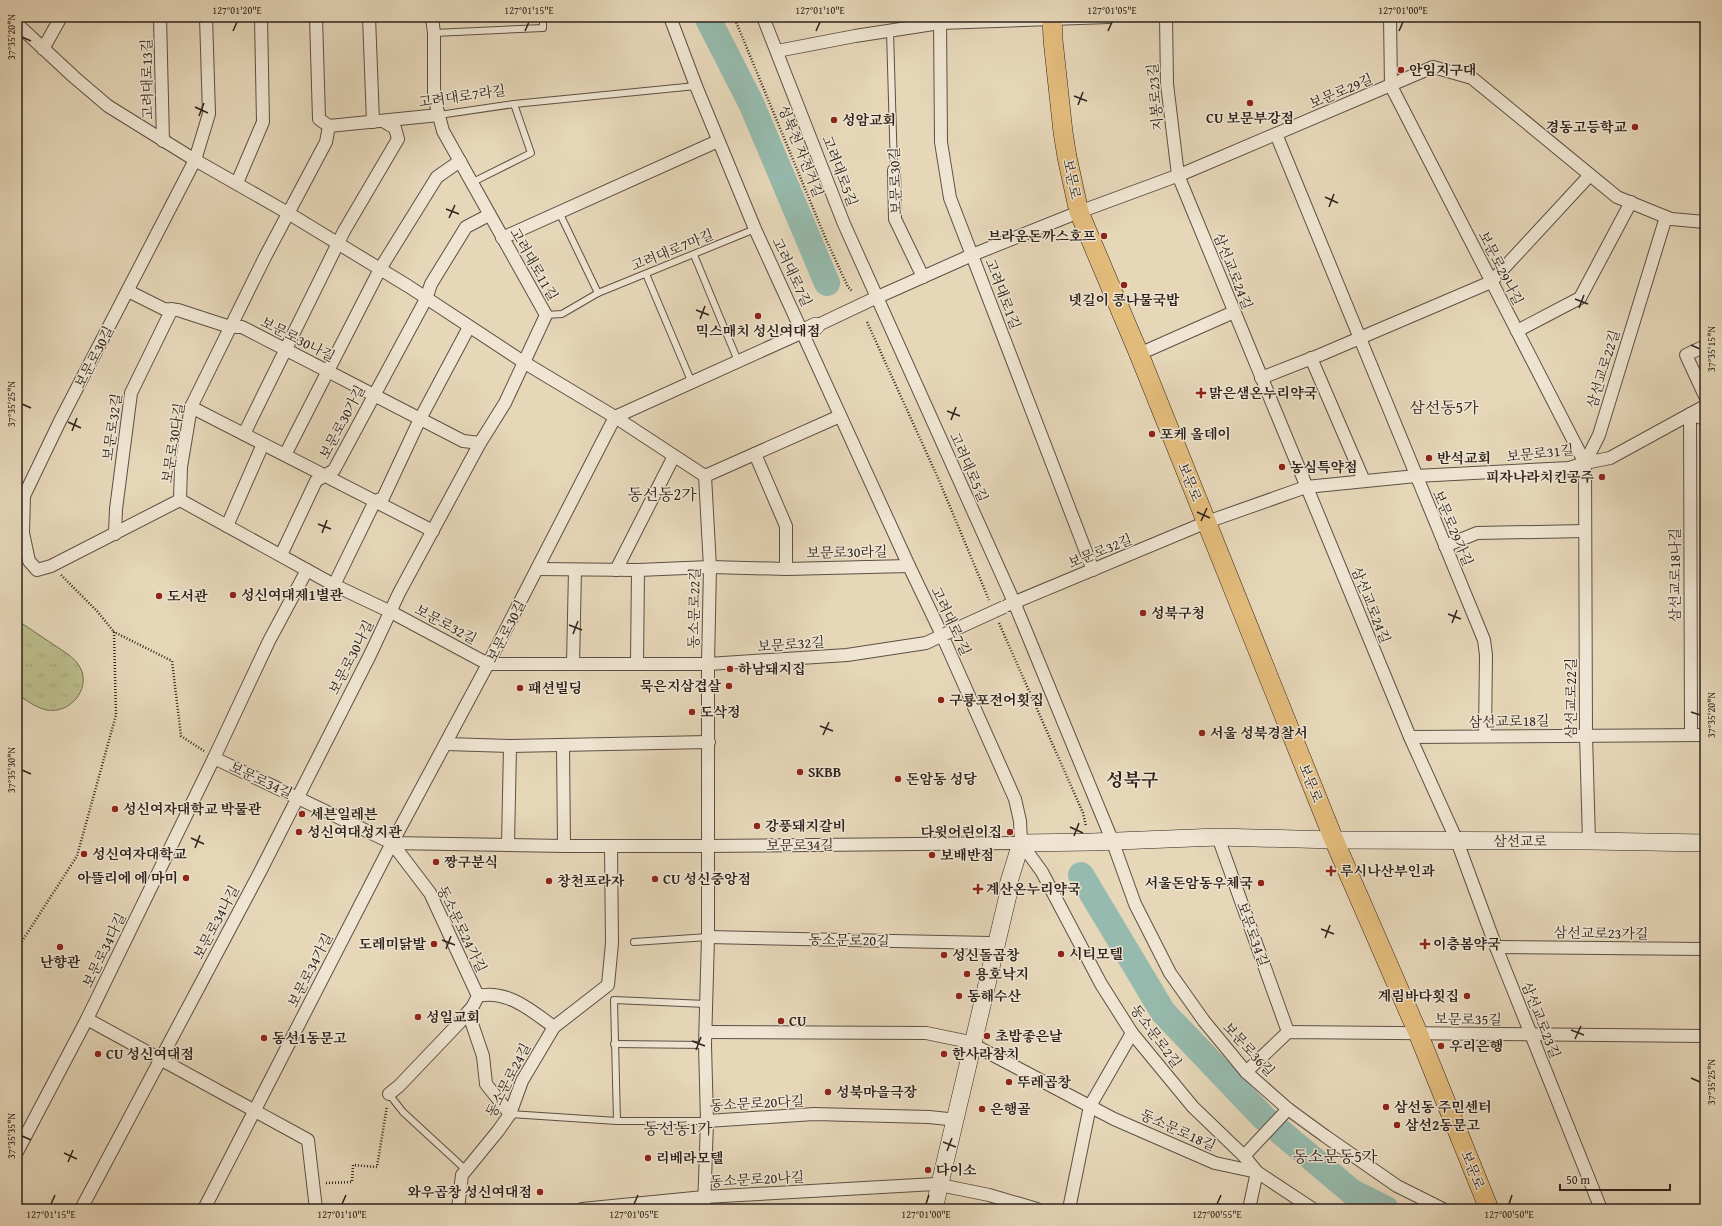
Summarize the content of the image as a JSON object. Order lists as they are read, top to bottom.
{
  "streets": {
    "main road": ["보문로"],
    "street": [
      "고려대로13길",
      "보문로29길",
      "고려대로7라길",
      "지봉로23길",
      "고려대로5길",
      "보문로30길",
      "고려대로11길",
      "보문로29나길",
      "삼선교로24길",
      "고려대로7길",
      "고려대로1길",
      "보문로30나길",
      "삼선교로22길",
      "보문로30가길",
      "보문로32길",
      "보문로30다길",
      "보문로31길",
      "보문로29가길",
      "보문로30라길",
      "삼선교로18나길",
      "동소문로22길",
      "삼선교로18길",
      "보문로34길",
      "삼선교로",
      "보문로34나길",
      "동소문로24가길",
      "삼선교로23가길",
      "동소문로20길",
      "보문로34다길",
      "보문로34가길",
      "보문로35길",
      "삼선교로23길",
      "동소문로2길",
      "보문로36길",
      "동소문로24길",
      "동소문로20다길",
      "동소문로18길",
      "동소문로20나길"
    ],
    "lane": ["고려대로7마길"],
    "path": ["성북천 자전거길"]
  },
  "crossings": [
    ["보문로29길", "지봉로23길"],
    ["보문로29길", "보문로"],
    ["보문로29길", "보문로29나길"],
    ["보문로29길", "삼선교로24길"],
    ["보문로29길", "삼선교로22길"],
    ["보문로29길", "보문로29가길"],
    ["고려대로7라길", "고려대로11길"],
    ["고려대로7라길", "고려대로7길"],
    ["지봉로23길", "삼선교로24길"],
    ["고려대로5길", "보문로32길"],
    ["고려대로5길", "보문로36길"],
    ["보문로", "보문로32길"],
    ["보문로", "보문로31길"],
    ["보문로", "삼선교로"],
    ["보문로", "보문로35길"],
    ["보문로30길", "보문로32길"],
    ["보문로30길", "보문로30라길"],
    ["보문로30길", "보문로34길"],
    ["보문로30길", "동소문로24가길"],
    ["보문로30길", "보문로34가길"],
    ["고려대로7마길", "고려대로11길"],
    ["고려대로7마길", "고려대로7길"],
    ["고려대로11길", "보문로30나길"],
    ["고려대로11길", "보문로30가길"],
    ["보문로29나길", "삼선교로22길"],
    ["보문로29나길", "보문로31길"],
    ["삼선교로24길", "보문로31길"],
    ["삼선교로24길", "삼선교로18길"],
    ["삼선교로24길", "삼선교로"],
    ["삼선교로24길", "삼선교로23길"],
    ["고려대로7길", "보문로32길"],
    ["고려대로7길", "보문로30라길"],
    ["고려대로7길", "보문로34길"],
    ["고려대로7길", "동소문로2길"],
    ["고려대로1길", "보문로32길"],
    ["보문로30나길", "보문로30가길"],
    ["보문로30나길", "보문로32길"],
    ["보문로30나길", "보문로30다길"],
    ["보문로30나길", "보문로34길"],
    ["보문로30나길", "보문로34나길"],
    ["삼선교로22길", "보문로31길"],
    ["삼선교로22길", "삼선교로18길"],
    ["삼선교로22길", "삼선교로"],
    ["보문로30가길", "보문로32길"],
    ["보문로32길", "보문로30다길"],
    ["보문로32길", "보문로31길"],
    ["보문로32길", "동소문로22길"],
    ["보문로32길", "보문로34길"],
    ["보문로31길", "보문로29가길"],
    ["보문로31길", "삼선교로18나길"],
    ["보문로29가길", "삼선교로18길"],
    ["보문로30라길", "동소문로22길"],
    ["삼선교로18나길", "삼선교로18길"],
    ["동소문로22길", "보문로34길"],
    ["동소문로22길", "동소문로20길"],
    ["동소문로22길", "동소문로20다길"],
    ["동소문로22길", "동소문로20나길"],
    ["보문로34길", "보문로34나길"],
    ["보문로34길", "동소문로24가길"],
    ["보문로34길", "보문로34다길"],
    ["보문로34길", "보문로34가길"],
    ["보문로34길", "보문로35길"],
    ["보문로34길", "동소문로2길"],
    ["보문로34길", "동소문로24길"],
    ["삼선교로", "삼선교로23길"],
    ["동소문로24가길", "보문로34가길"],
    ["삼선교로23가길", "삼선교로23길"],
    ["보문로35길", "삼선교로23길"],
    ["동소문로2길", "동소문로18길"],
    ["동소문로24길", "동소문로20다길"]
  ],
  "districts": [
    "삼선동5가",
    "동선동2가",
    "성북구",
    "동선동1가",
    "동소문동5가"
  ],
  "places": {
    "other": [
      "안임지구대",
      "CU 보문부강점",
      "성암교회",
      "경동고등학교",
      "브라운돈까스호프",
      "넷길이 콩나물국밥",
      "믹스매치 성신여대점",
      "포케 올데이",
      "반석교회",
      "농심특약점",
      "피자나라치킨공주",
      "성신여대제1별관",
      "도서관",
      "성북구청",
      "하남돼지집",
      "묵은지삼겹살",
      "패션빌딩",
      "구룡포전어횟집",
      "도삭정",
      "서울 성북경찰서",
      "SKBB",
      "돈암동 성당",
      "성신여자대학교 박물관",
      "세븐일레븐",
      "강풍돼지갈비",
      "성신여대성지관",
      "다윗어린이집",
      "성신여자대학교",
      "보배반점",
      "짱구분식",
      "아뜰리에 에 마미",
      "CU 성신중앙점",
      "창천프라자",
      "서울돈암동우체국",
      "도레미닭발",
      "난향관",
      "시티모텔",
      "성신돌곱창",
      "용호낙지",
      "동해수산",
      "계림바다횟집",
      "성일교회",
      "CU",
      "초밥좋은날",
      "동선1동문고",
      "우리은행",
      "CU 성신여대점",
      "한사라참치",
      "뚜레곱창",
      "성북마을극장",
      "삼선동 주민센터",
      "은행골",
      "삼선2동문고",
      "리베라모텔",
      "다이소",
      "와우곱창 성신여대점"
    ],
    "health": [
      "맑은샘온누리약국",
      "루시나산부인과",
      "계산온누리약국",
      "이층봄약국"
    ]
  },
  "scale_bar": "50 m",
  "coordinates": [
    "127°01'20\"E",
    "127°01'15\"E",
    "127°01'10\"E",
    "127°01'05\"E",
    "127°01'00\"E",
    "37°35'20\"N",
    "37°35'15\"N",
    "37°35'25\"N",
    "37°35'30\"N",
    "37°35'35\"N",
    "127°00'55\"E",
    "127°00'50\"E"
  ]
}
